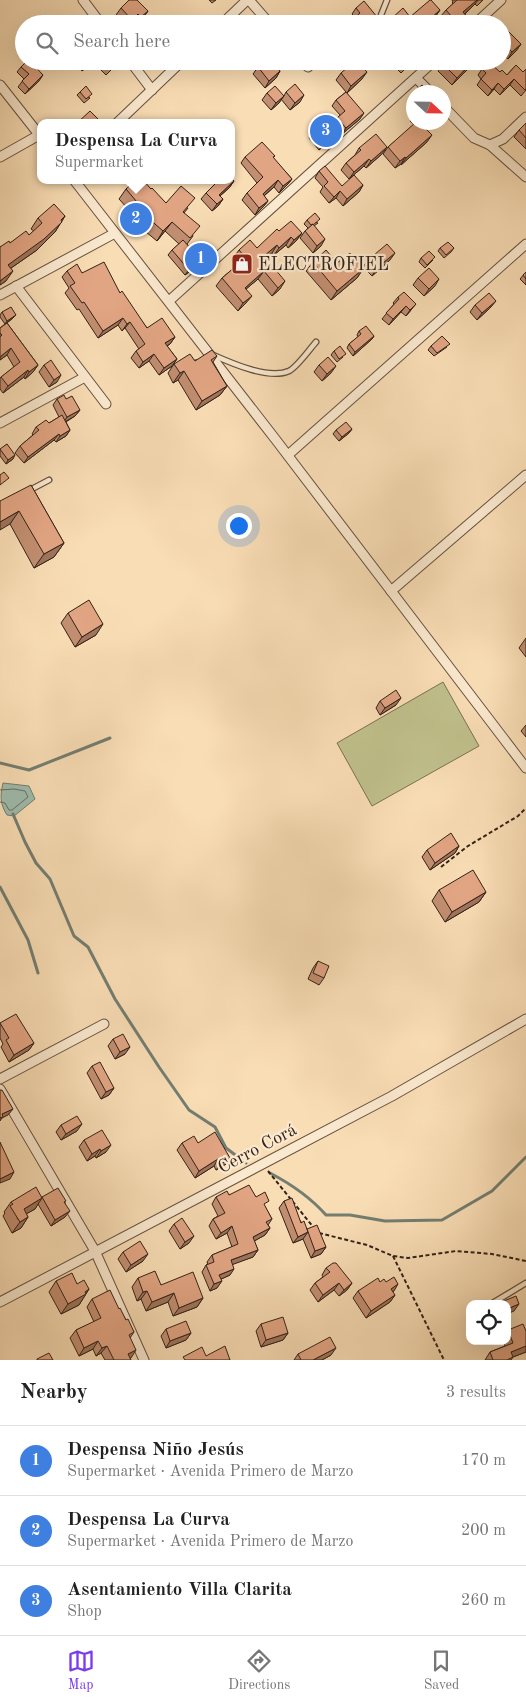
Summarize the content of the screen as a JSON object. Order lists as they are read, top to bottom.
{
  "streets": {
    "street": ["Cerro Corá"]
  },
  "places": {
    "shop": ["ELECTROFIEL"]
  },
  "north": "right",
  "page": {
    "search": "Search here",
    "pins": ["3", "2", "1"],
    "popup": ["Despensa La Curva", "Supermarket"],
    "heading": ["Nearby", "3 results"],
    "list": [
      {
        "mark": "1",
        "name": "Despensa Niño Jesús",
        "note": "Supermarket · Avenida Primero de Marzo",
        "value": "170 m"
      },
      {
        "mark": "2",
        "name": "Despensa La Curva",
        "note": "Supermarket · Avenida Primero de Marzo",
        "value": "200 m"
      },
      {
        "mark": "3",
        "name": "Asentamiento Villa Clarita",
        "note": "Shop",
        "value": "260 m"
      }
    ],
    "nav": ["Map", "Directions", "Saved"]
  }
}
